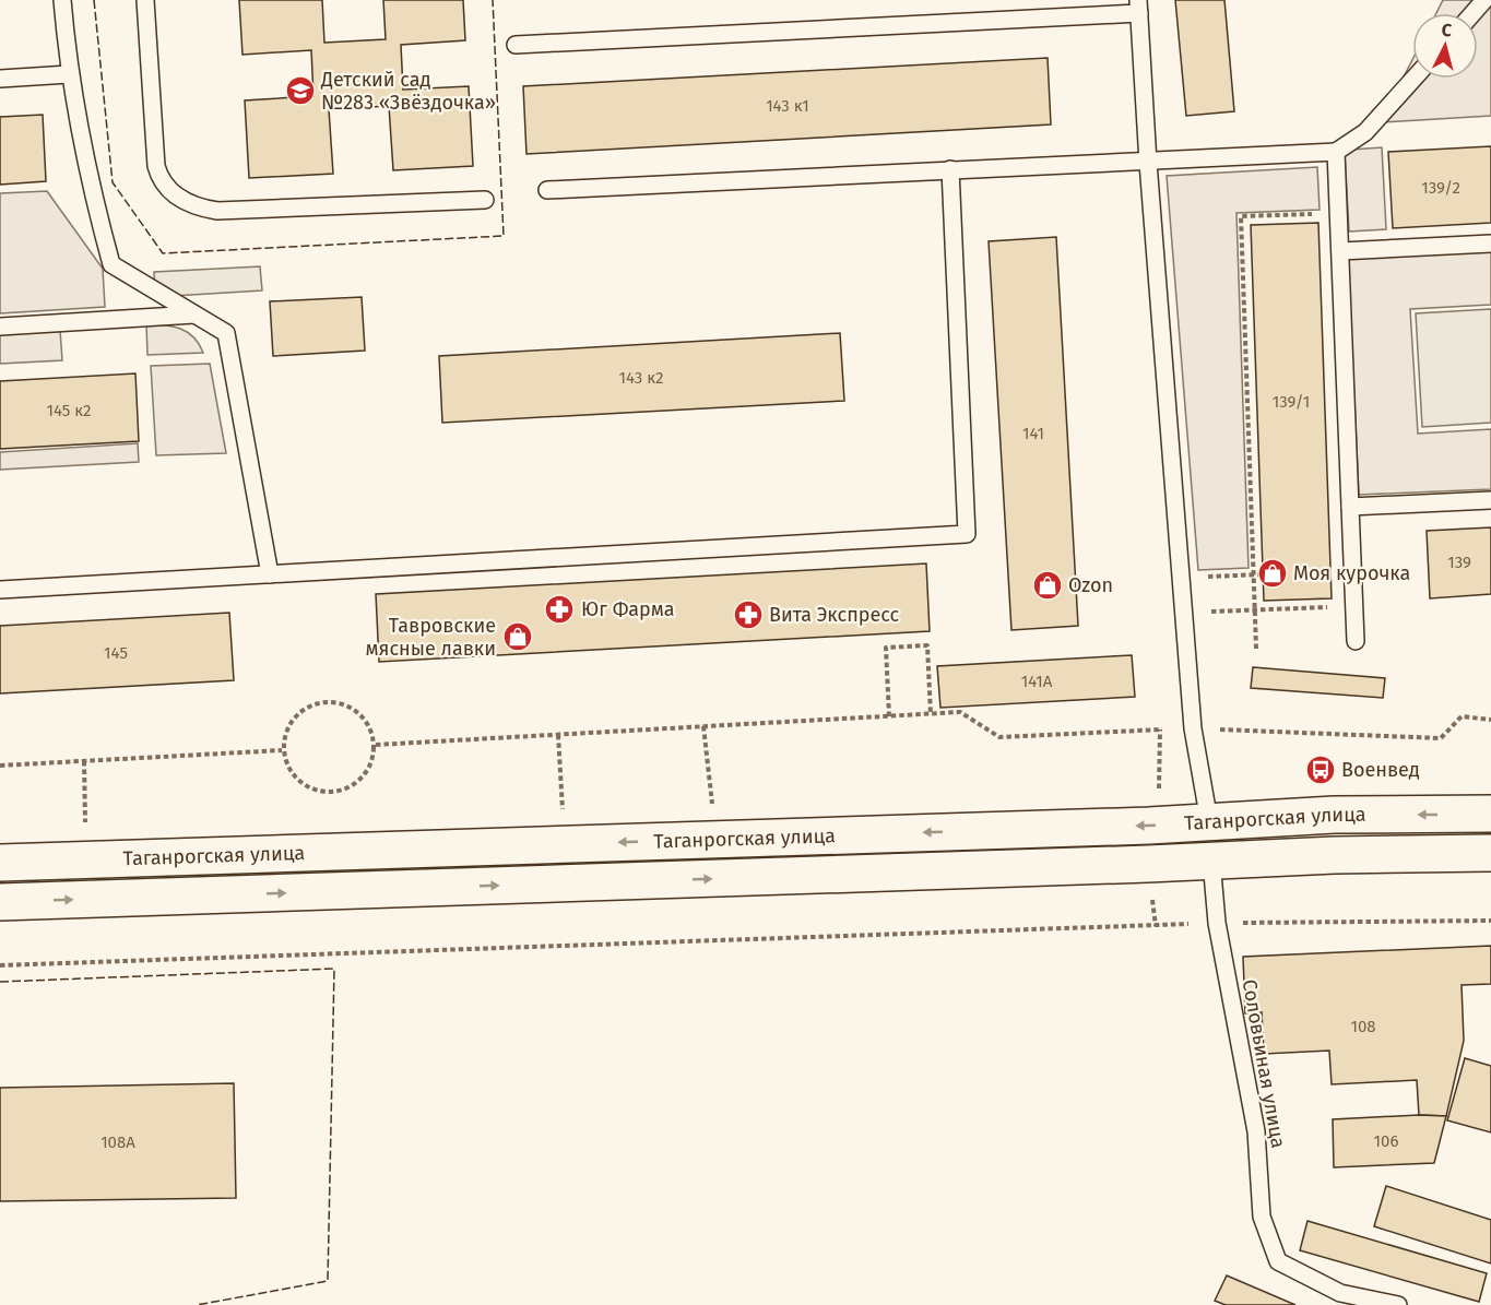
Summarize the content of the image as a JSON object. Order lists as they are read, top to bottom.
{
  "streets": {
    "main road": ["Таганрогская улица"],
    "lane": ["Соловьиная улица"]
  },
  "crossings": [
    ["Таганрогская улица", "Соловьиная улица"]
  ],
  "places": {
    "school or university": ["Детский сад №283 «Звёздочка»"],
    "shop": ["Моя курочка", "Ozon", "Тавровские мясные лавки"],
    "pharmacy": ["Юг Фарма", "Вита Экспресс"],
    "bus stop": ["Военвед"]
  },
  "house_numbers": [
    "143 к1",
    "139/2",
    "143 к2",
    "139/1",
    "145 к2",
    "141",
    "139",
    "145",
    "141А",
    "108",
    "106",
    "108А"
  ],
  "north": "top"
}
